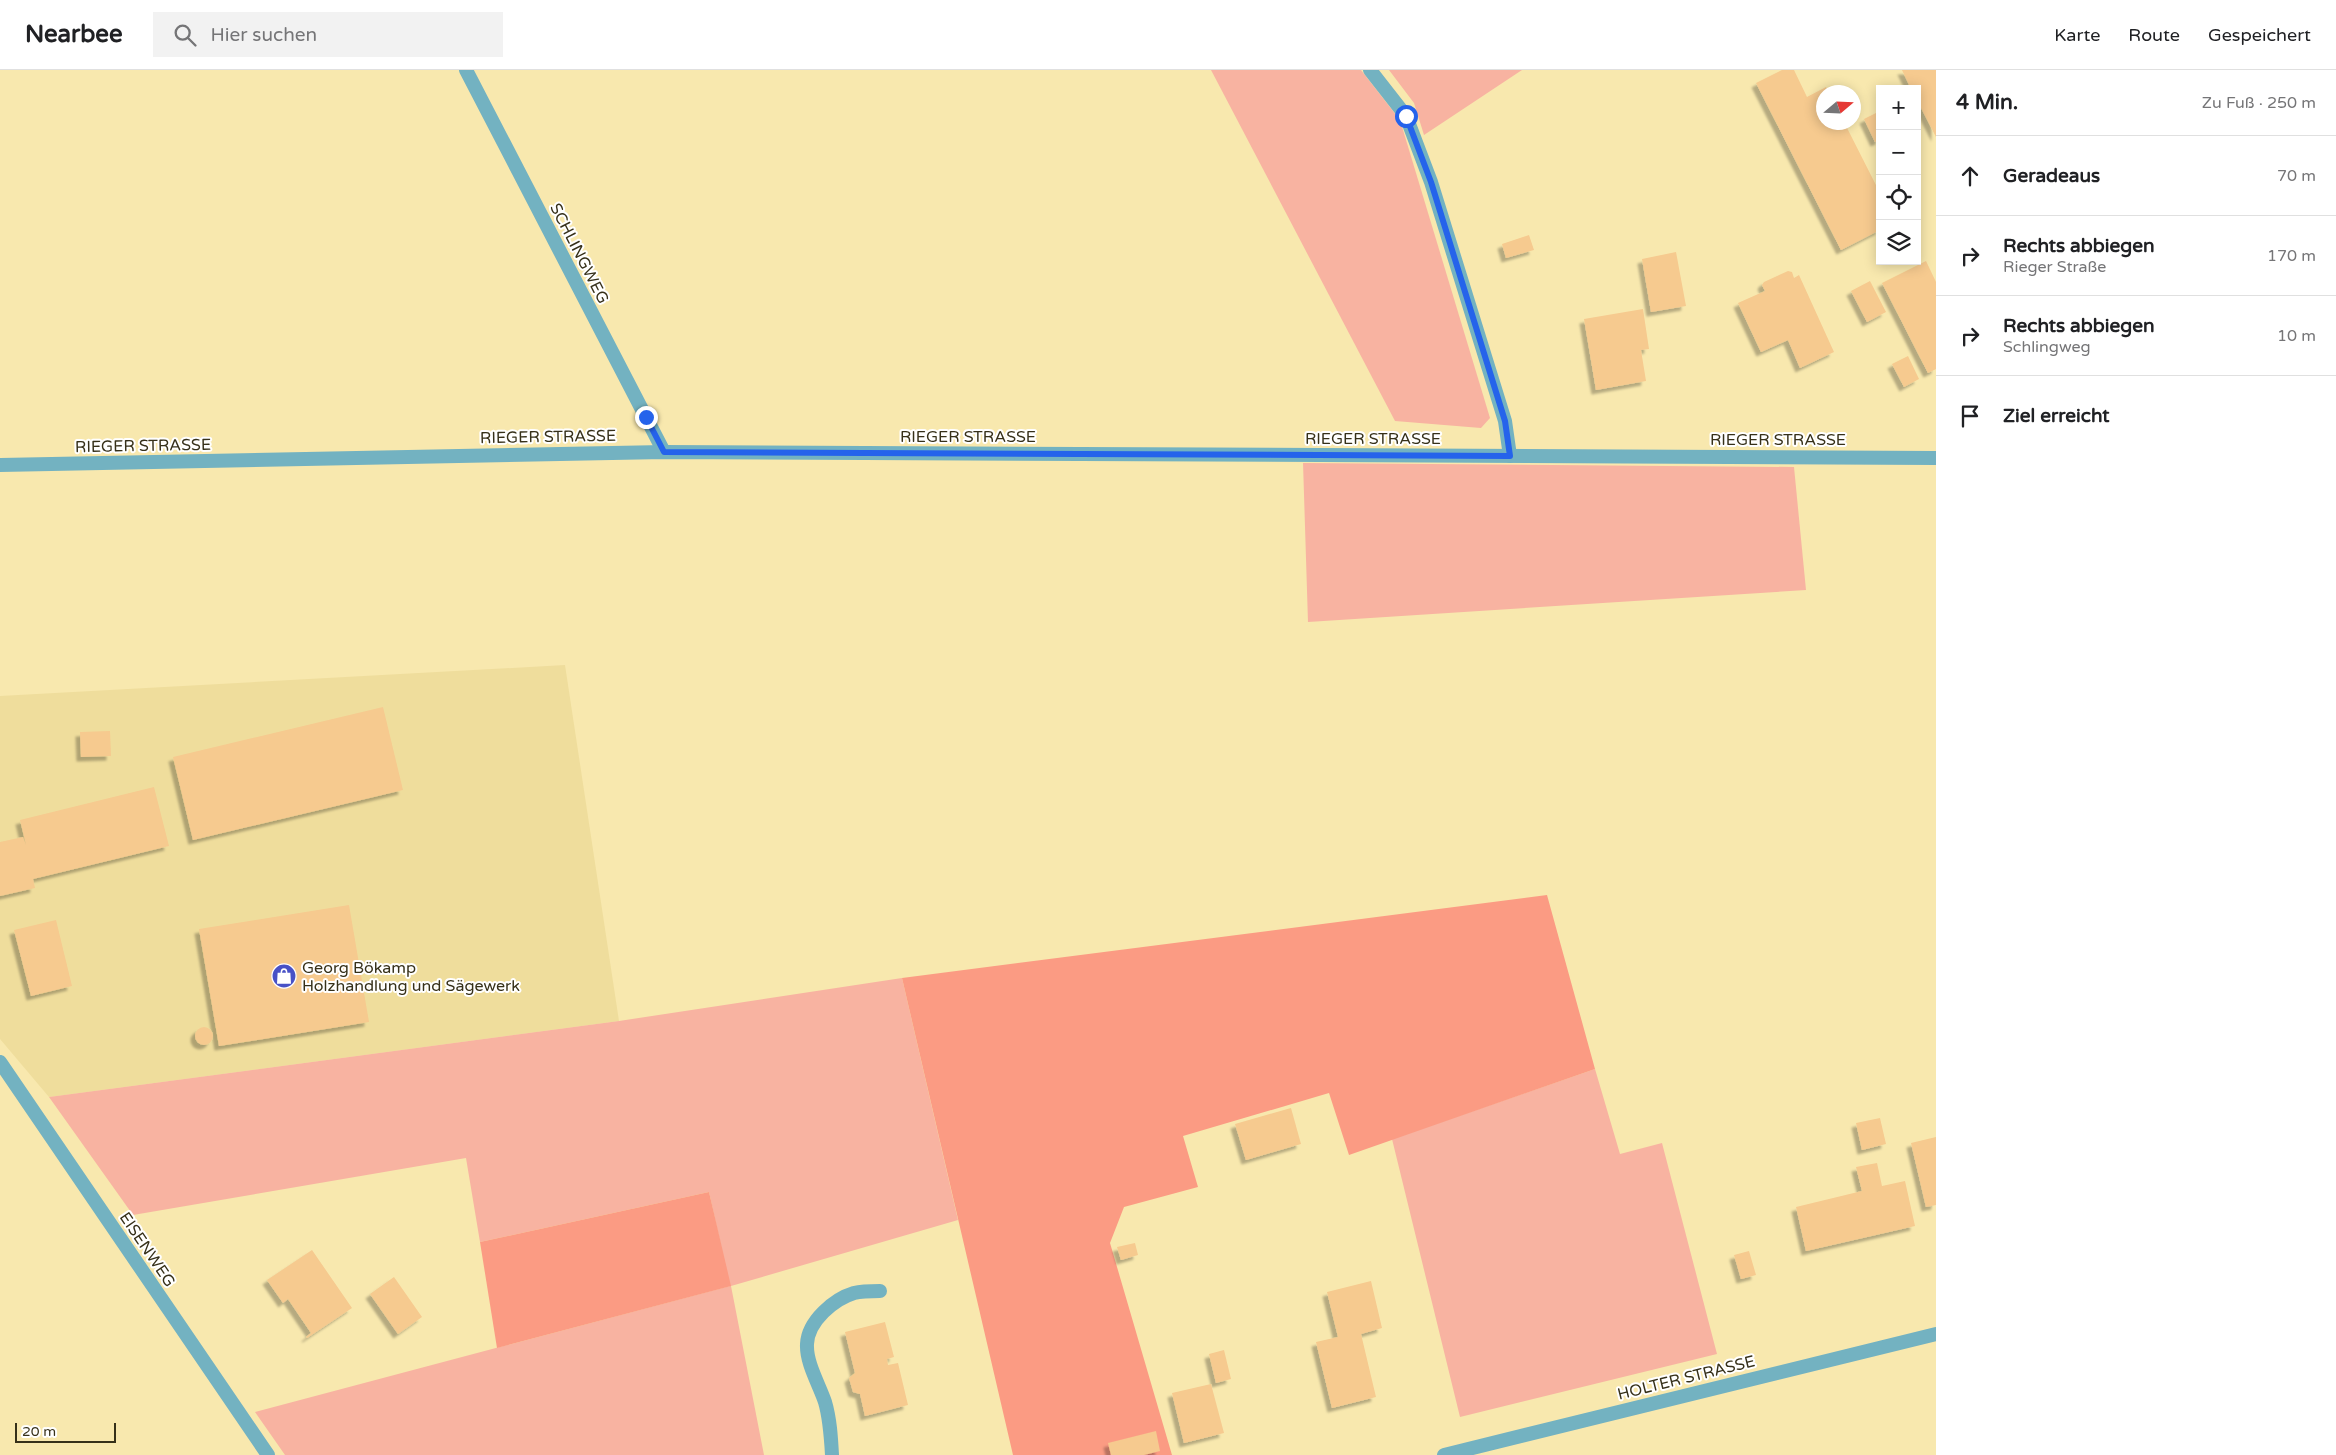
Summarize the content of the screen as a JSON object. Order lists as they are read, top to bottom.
{
  "streets": {
    "street": [
      "SCHLINGWEG",
      "RIEGER STRASSE",
      "EISENWEG",
      "HOLTER STRASSE"
    ]
  },
  "crossings": [
    ["SCHLINGWEG", "RIEGER STRASSE"]
  ],
  "places": {
    "shop": ["Georg Bökamp Holzhandlung und Sägewerk"]
  },
  "scale_bar": "20 m",
  "north": "right",
  "page": {
    "header": "Nearbee",
    "search": "Hier suchen",
    "nav": ["Karte", "Route", "Gespeichert"],
    "heading": ["4 Min.", "Zu Fuß · 250 m"],
    "map_buttons": ["+", "−"],
    "list": [
      ["Geradeaus", "70 m"],
      ["Rechts abbiegen", "Rieger Straße", "170 m"],
      ["Rechts abbiegen", "Schlingweg", "10 m"],
      "Ziel erreicht"
    ],
    "scale": "20 m"
  }
}
